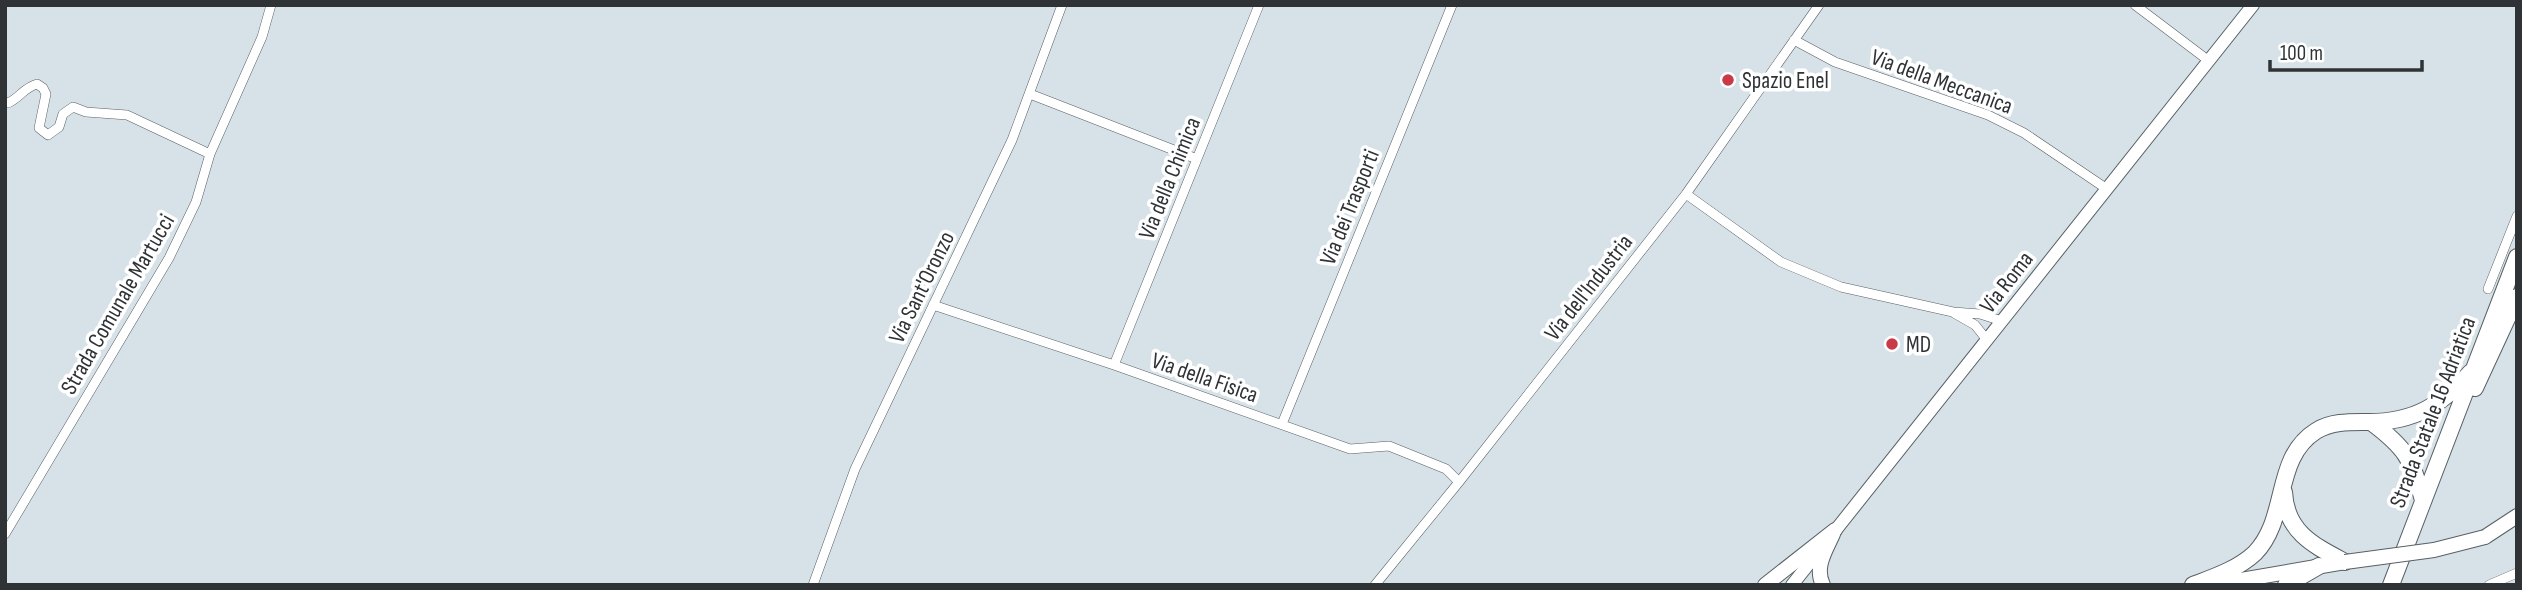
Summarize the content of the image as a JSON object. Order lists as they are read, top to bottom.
{
  "streets": {
    "highway": ["Strada Statale 16 Adriatica"],
    "street": [
      "Via della Meccanica",
      "Via della Chimica",
      "Via dei Trasporti",
      "Via Roma",
      "Via Sant'Oronzo",
      "Via dell'Industria",
      "Strada Comunale Martucci",
      "Via della Fisica"
    ]
  },
  "crossings": [
    ["Via della Meccanica", "Via Roma"],
    ["Via della Meccanica", "Via dell'Industria"],
    ["Via della Chimica", "Via della Fisica"],
    ["Via dei Trasporti", "Via della Fisica"],
    ["Via Sant'Oronzo", "Via della Fisica"],
    ["Via dell'Industria", "Via della Fisica"]
  ],
  "places": ["Spazio Enel", "MD"],
  "scale_bar": "100 m"
}
